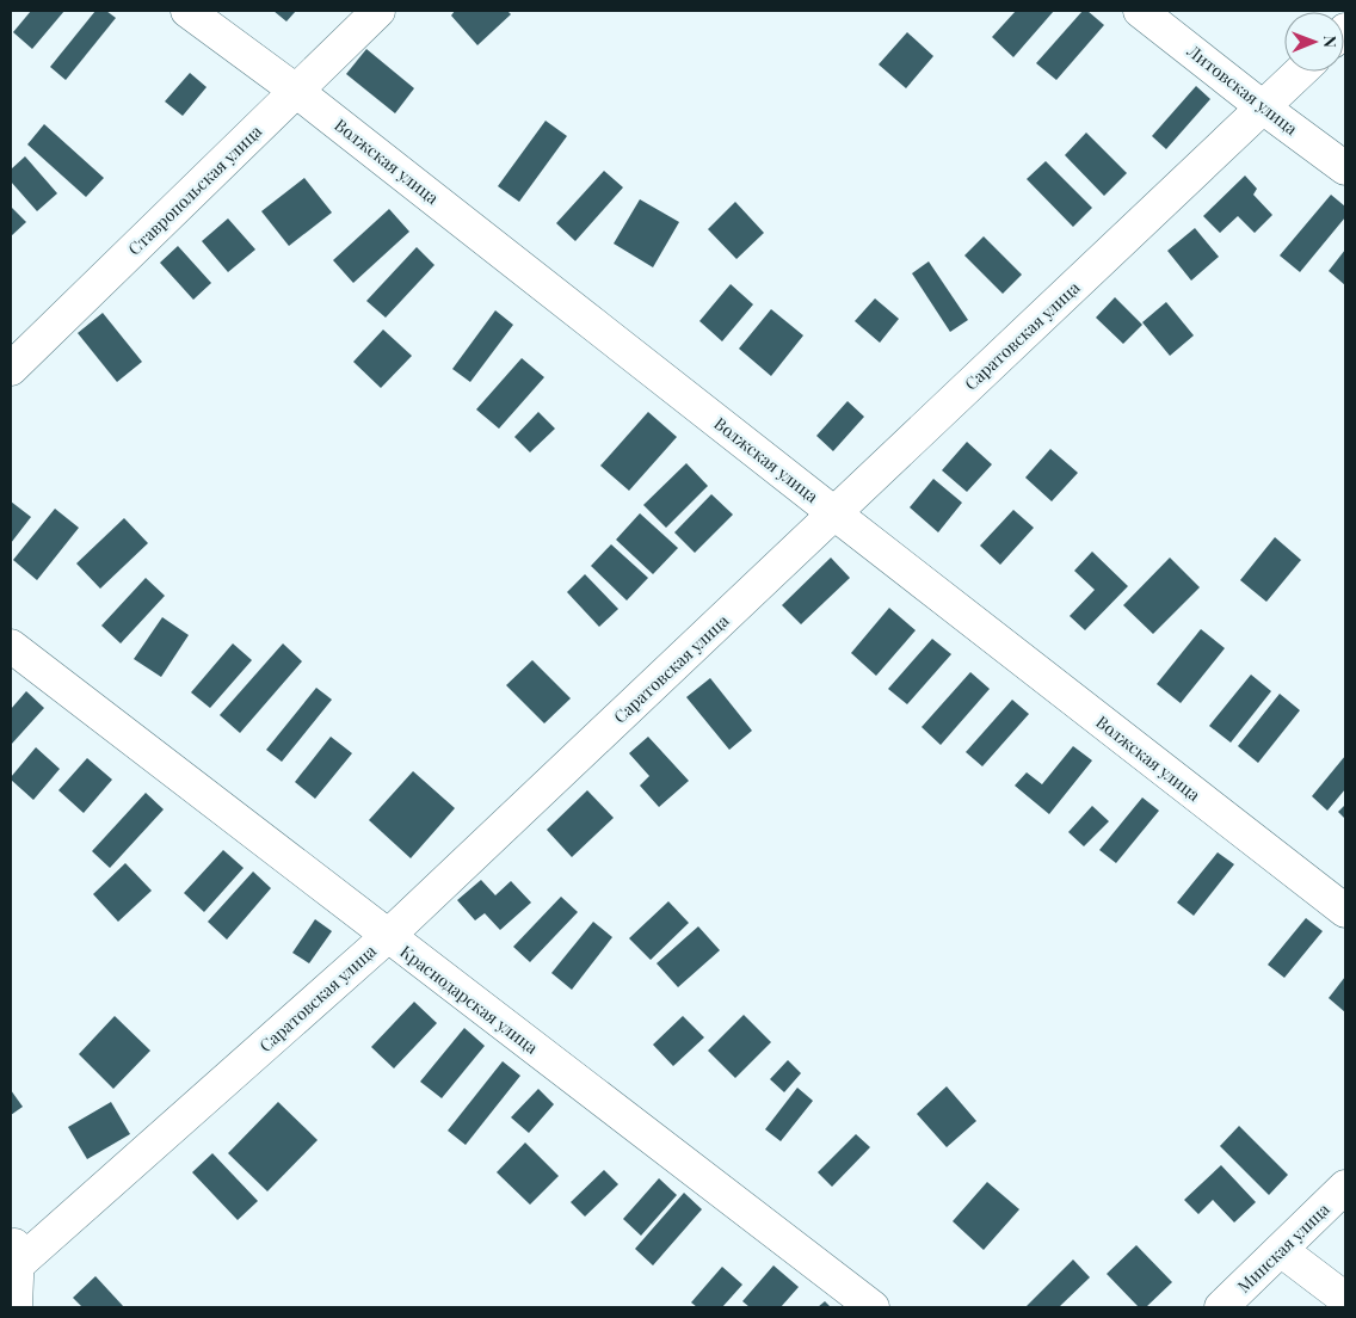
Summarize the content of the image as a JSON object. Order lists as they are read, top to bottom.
{
  "streets": {
    "street": [
      "Литовская улица",
      "Волжская улица",
      "Ставропольская улица",
      "Саратовская улица",
      "Краснодарская улица",
      "Минская улица"
    ]
  },
  "crossings": [
    ["Литовская улица", "Саратовская улица"],
    ["Волжская улица", "Ставропольская улица"],
    ["Волжская улица", "Саратовская улица"],
    ["Саратовская улица", "Краснодарская улица"]
  ],
  "north": "right"
}
